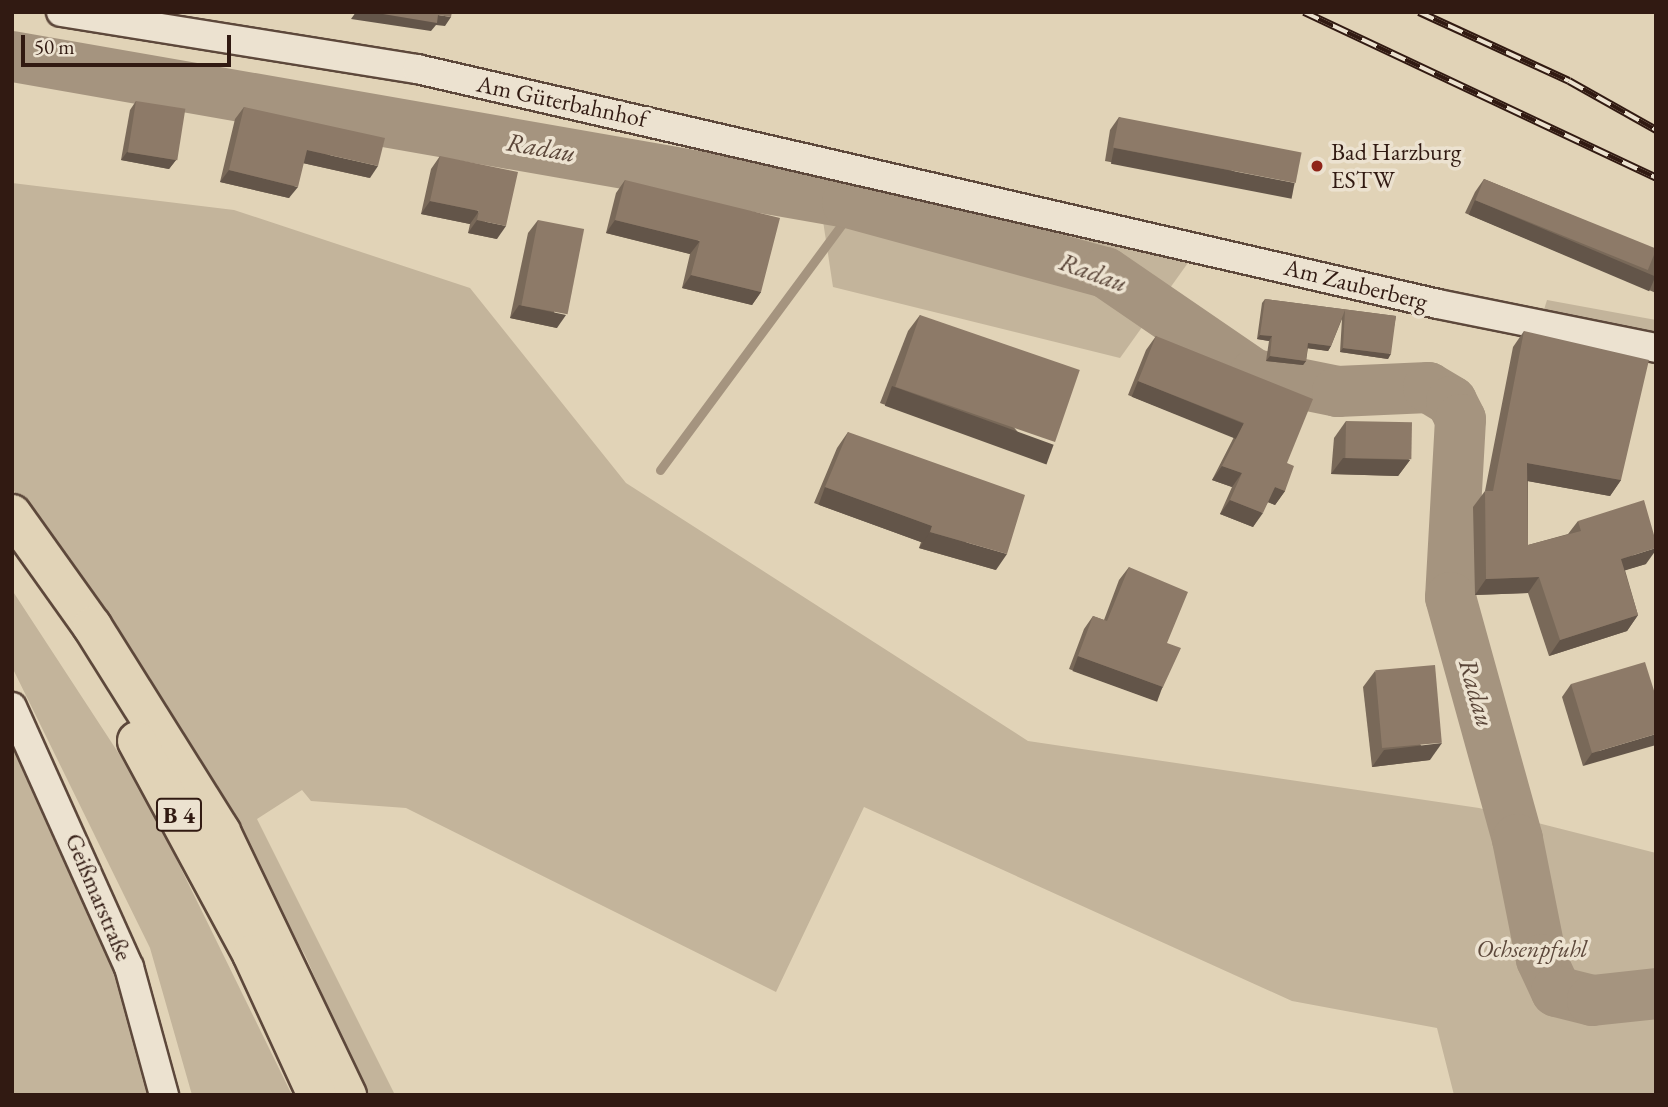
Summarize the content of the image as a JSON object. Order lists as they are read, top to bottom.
{
  "streets": {
    "highway": ["B 4"],
    "street": ["Am Güterbahnhof", "Am Zauberberg", "Geißmarstraße"]
  },
  "crossings": [
    ["Am Güterbahnhof", "Am Zauberberg"]
  ],
  "water": ["Radau"],
  "parks": ["Ochsenpfuhl"],
  "places": ["Bad Harzburg ESTW"],
  "scale_bar": "50 m"
}
